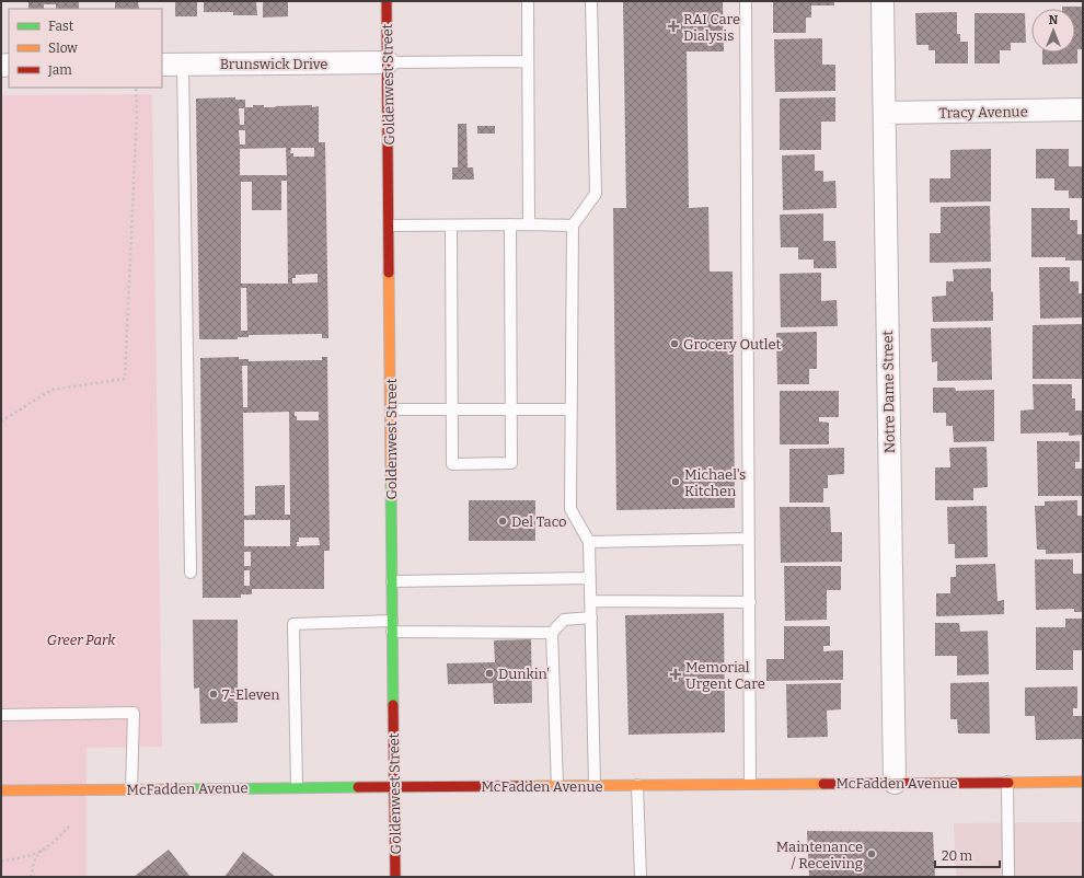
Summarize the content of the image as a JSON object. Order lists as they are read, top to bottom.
{
  "streets": {
    "street": [
      "Brunswick Drive",
      "Goldenwest Street",
      "Tracy Avenue",
      "Notre Dame Street",
      "McFadden Avenue"
    ]
  },
  "crossings": [
    ["Brunswick Drive", "Goldenwest Street"],
    ["Goldenwest Street", "McFadden Avenue"],
    ["Tracy Avenue", "Notre Dame Street"],
    ["Notre Dame Street", "McFadden Avenue"]
  ],
  "parks": ["Greer Park"],
  "places": {
    "health": ["RAI Care Dialysis", "Memorial Urgent Care"],
    "other": [
      "Grocery Outlet",
      "Michael's Kitchen",
      "Del Taco",
      "Dunkin'",
      "7-Eleven",
      "Maintenance / Receiving"
    ]
  },
  "legend": ["Fast", "Slow", "Jam"],
  "scale_bar": "20 m",
  "north": "top"
}
